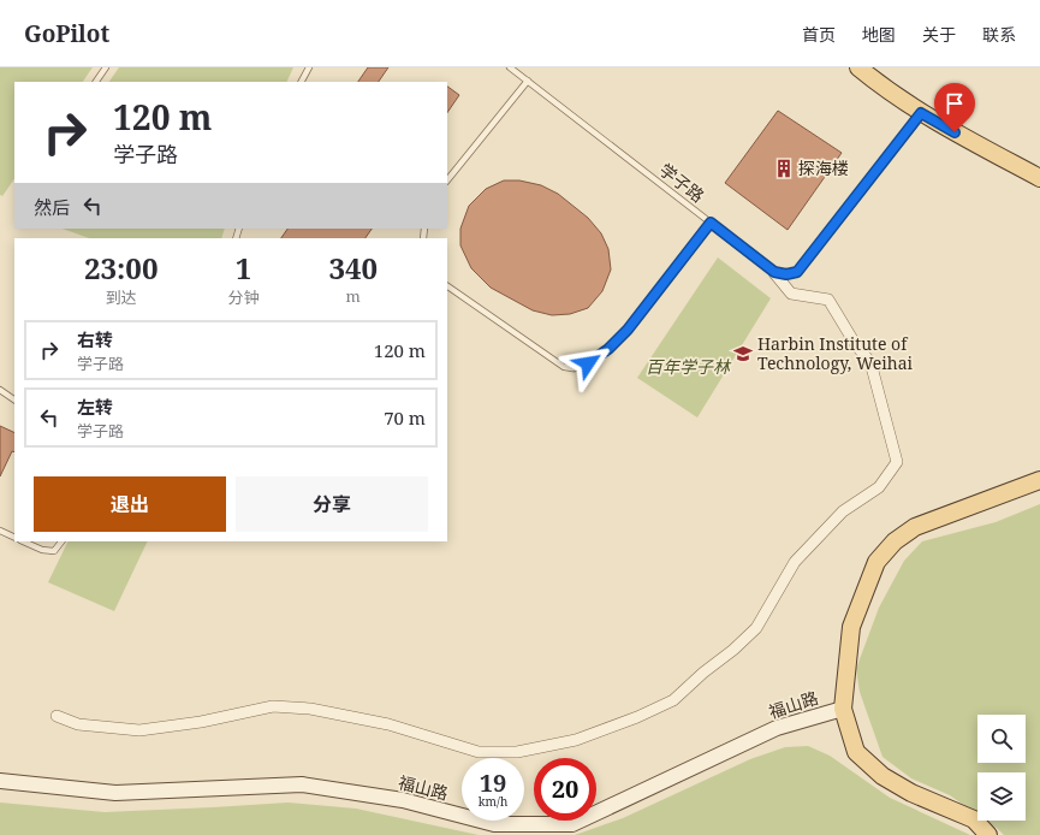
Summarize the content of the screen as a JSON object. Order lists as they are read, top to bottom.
{
  "streets": {
    "main road": ["福山路"],
    "lane": ["学子路"]
  },
  "parks": ["百年学子林"],
  "places": {
    "building": ["探海楼"],
    "school or university": ["Harbin Institute of Technology, Weihai"]
  },
  "page": {
    "header": "GoPilot",
    "nav": [
      "首页",
      "地图",
      "关于",
      "联系"
    ],
    "turn": ["120 m", "学子路"],
    "then": "然后",
    "eta": [
      "23:00",
      "到达",
      "1",
      "分钟",
      "340",
      "m"
    ],
    "list": [
      {
        "name": "右转",
        "note": "学子路",
        "value": "120 m"
      },
      {
        "name": "左转",
        "note": "学子路",
        "value": "70 m"
      }
    ],
    "buttons": ["退出", "分享"],
    "speed": "19 km/h",
    "limit": "20"
  }
}
